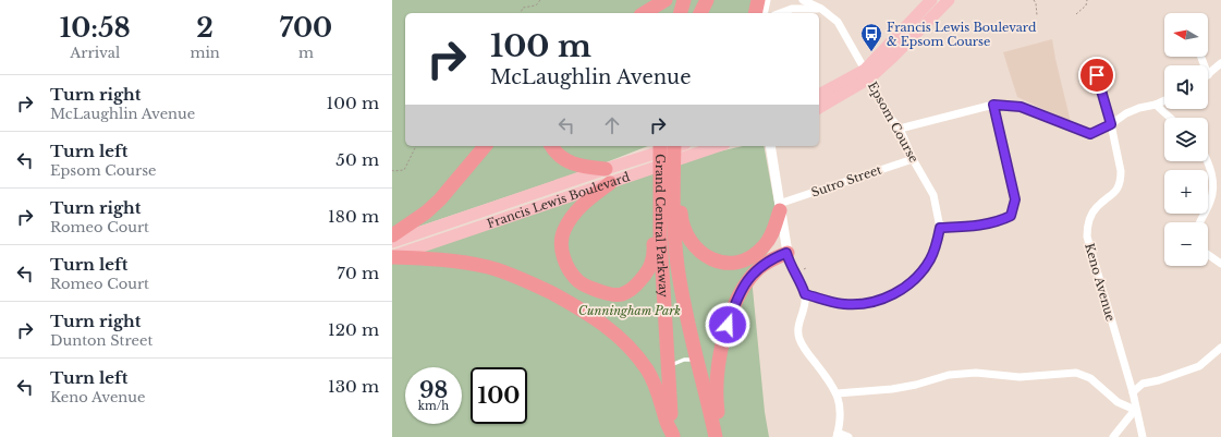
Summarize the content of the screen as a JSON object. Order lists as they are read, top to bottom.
{
  "streets": {
    "highway": ["Grand Central Parkway"],
    "main road": ["Francis Lewis Boulevard"],
    "street": ["Epsom Course", "Sutro Street", "Keno Avenue"]
  },
  "crossings": [
    ["Epsom Course", "Sutro Street"]
  ],
  "parks": ["Cunningham Park"],
  "places": {
    "bus stop": ["Francis Lewis Boulevard & Epsom Course"]
  },
  "north": "left",
  "page": {
    "eta": [
      "10:58",
      "Arrival",
      "2",
      "min",
      "700",
      "m"
    ],
    "map_buttons": ["+", "−"],
    "turn": ["100 m", "McLaughlin Avenue"],
    "list": [
      {
        "name": "Turn right",
        "note": "McLaughlin Avenue",
        "value": "100 m"
      },
      {
        "name": "Turn left",
        "note": "Epsom Course",
        "value": "50 m"
      },
      {
        "name": "Turn right",
        "note": "Romeo Court",
        "value": "180 m"
      },
      {
        "name": "Turn left",
        "note": "Romeo Court",
        "value": "70 m"
      },
      {
        "name": "Turn right",
        "note": "Dunton Street",
        "value": "120 m"
      },
      {
        "name": "Turn left",
        "note": "Keno Avenue",
        "value": "130 m"
      }
    ],
    "speed": "98 km/h",
    "limit": "100"
  }
}
